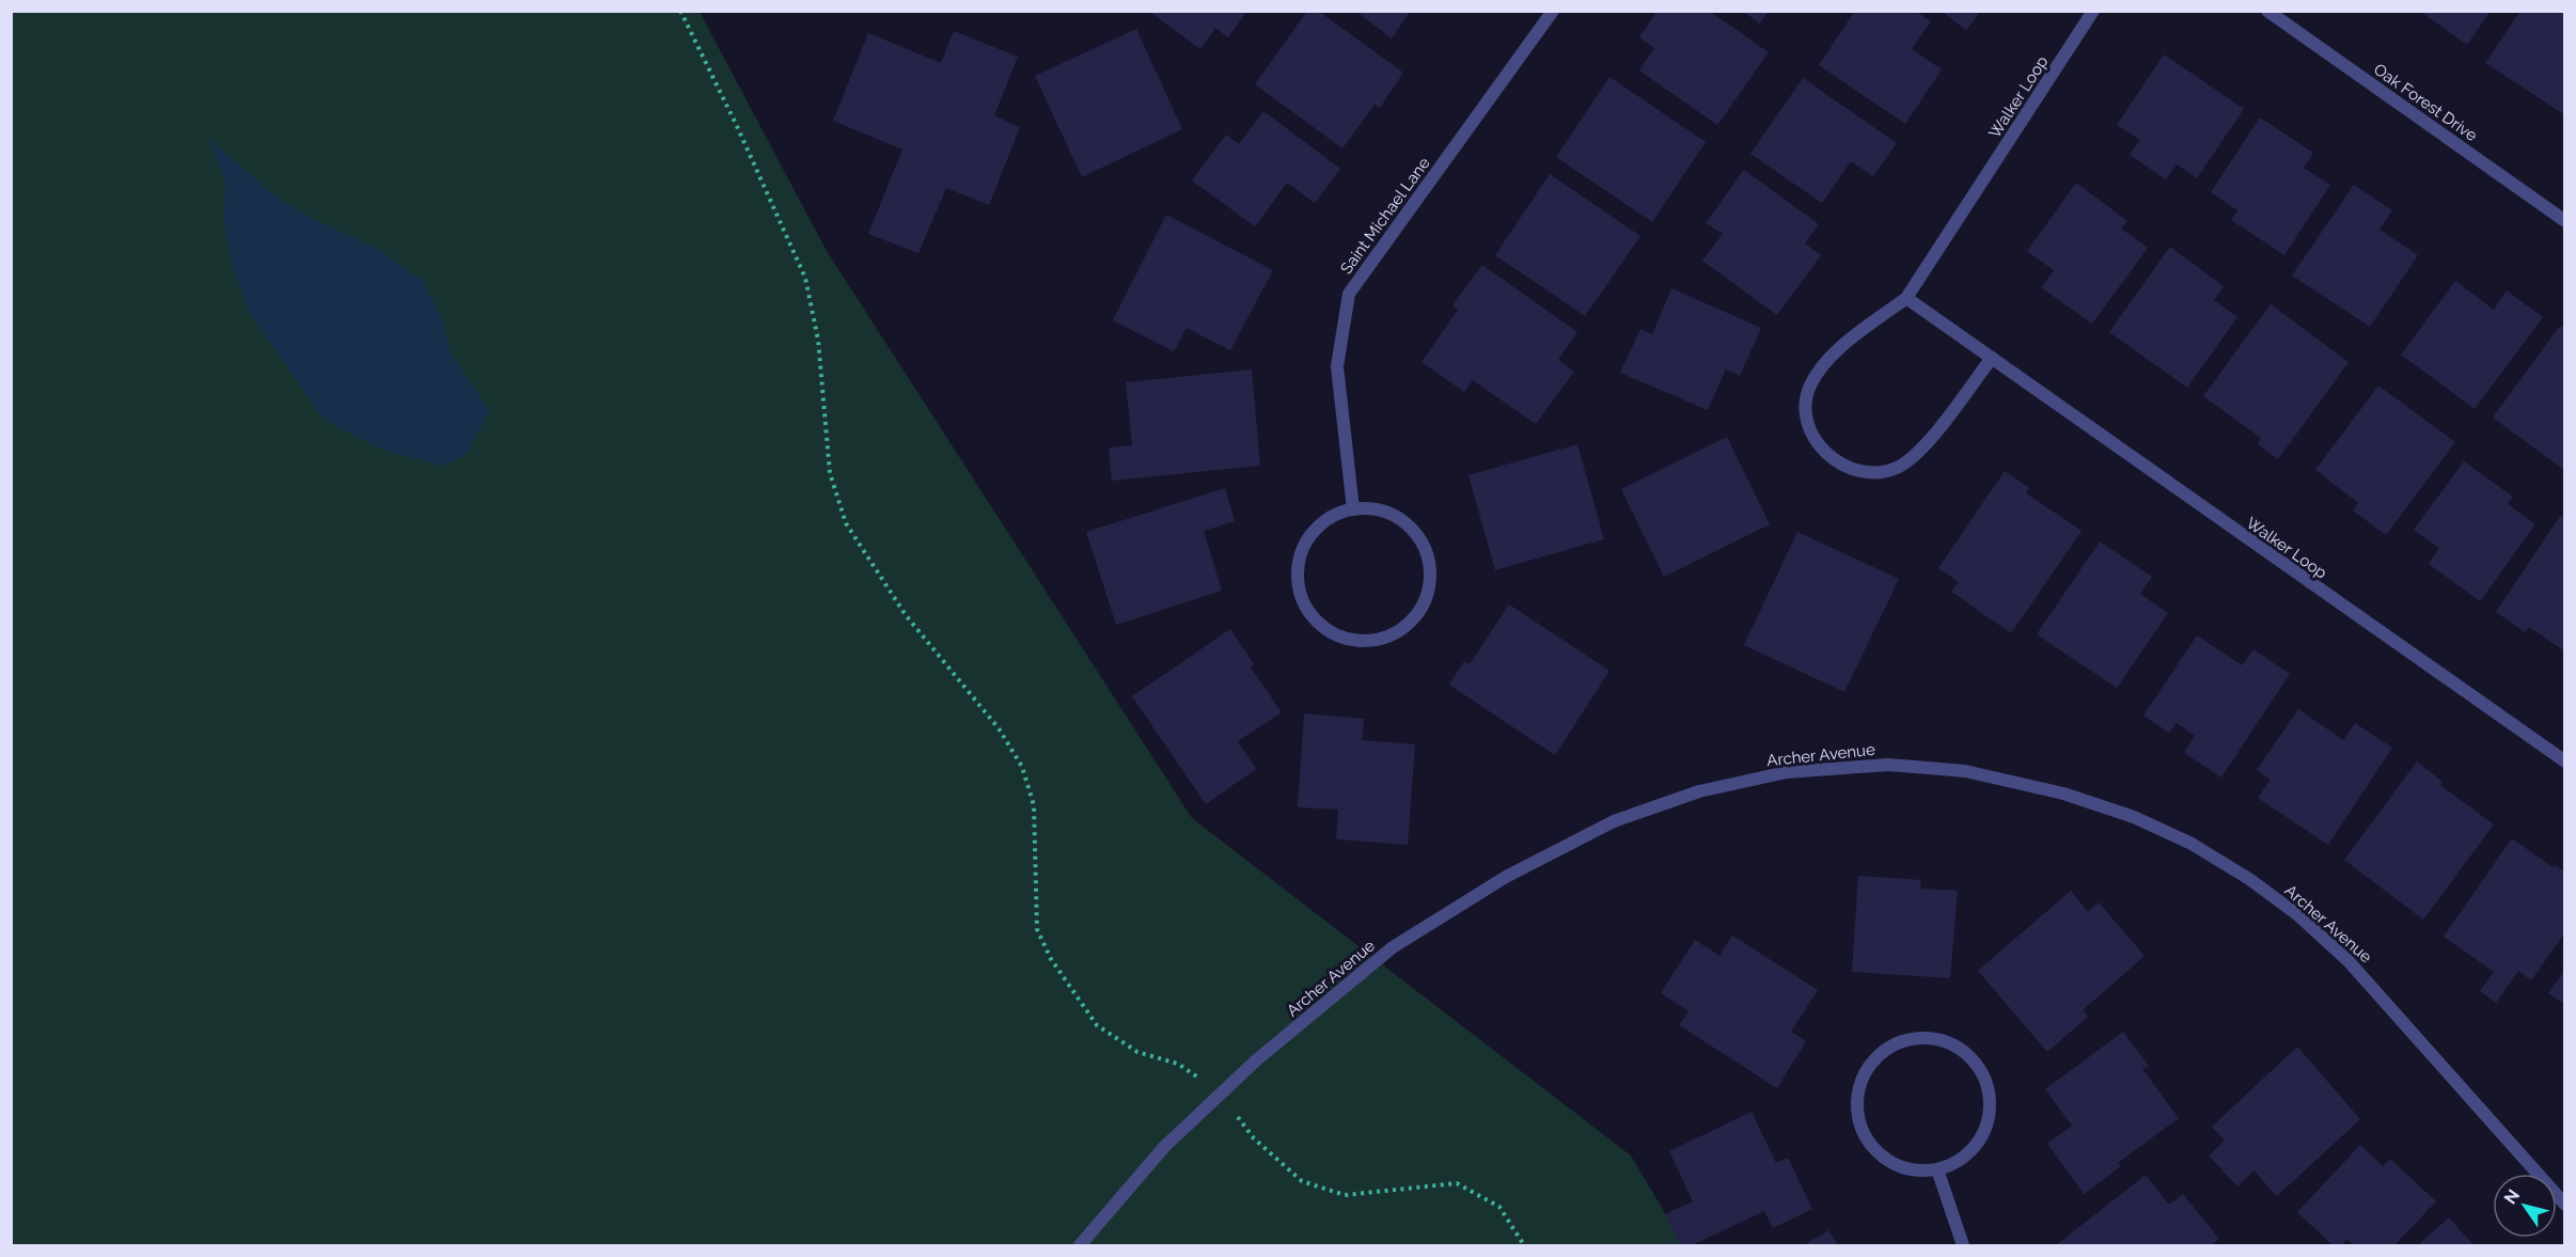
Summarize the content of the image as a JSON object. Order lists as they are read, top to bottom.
{
  "streets": {
    "street": [
      "Walker Loop",
      "Oak Forest Drive",
      "Saint Michael Lane",
      "Archer Avenue"
    ]
  },
  "north": "top left"
}
